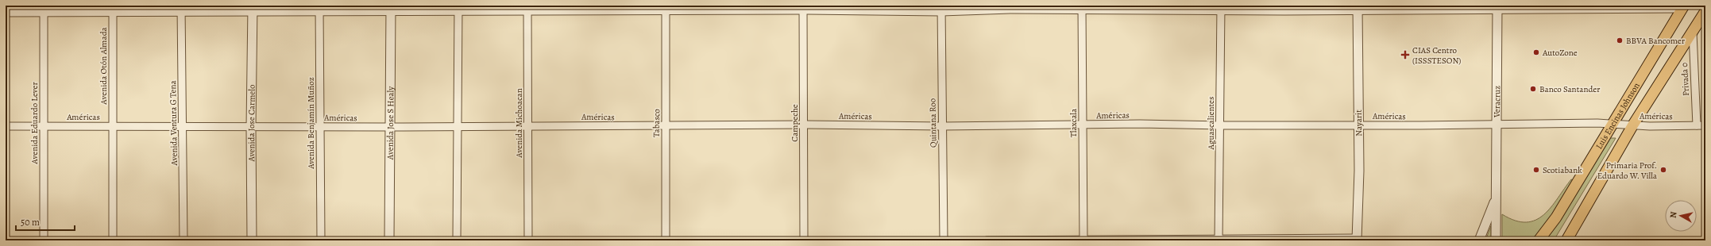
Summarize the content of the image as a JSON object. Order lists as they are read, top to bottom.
{
  "streets": {
    "main road": ["Luis Encinas Johnson"],
    "street": [
      "Avenida Otón Almada",
      "Privada 0",
      "Veracruz",
      "Américas",
      "Avenida Eduardo Lever",
      "Avenida Ventura G Tena",
      "Avenida Jose Carmelo",
      "Avenida Benjamín Muñoz",
      "Avenida Jose S Healy",
      "Avenida Michoacan",
      "Tabasco",
      "Campeche",
      "Quintana Roo",
      "Tlaxcala",
      "Aguascalientes",
      "Nayarit"
    ]
  },
  "crossings": [
    ["Avenida Otón Almada", "Américas"],
    ["Privada 0", "Américas"],
    ["Privada 0", "Luis Encinas Johnson"],
    ["Veracruz", "Américas"],
    ["Américas", "Luis Encinas Johnson"],
    ["Américas", "Avenida Eduardo Lever"],
    ["Américas", "Avenida Ventura G Tena"],
    ["Américas", "Avenida Jose Carmelo"],
    ["Américas", "Avenida Benjamín Muñoz"],
    ["Américas", "Avenida Jose S Healy"],
    ["Américas", "Avenida Michoacan"],
    ["Américas", "Tabasco"],
    ["Américas", "Campeche"],
    ["Américas", "Quintana Roo"],
    ["Américas", "Tlaxcala"],
    ["Américas", "Aguascalientes"],
    ["Américas", "Nayarit"]
  ],
  "places": {
    "other": [
      "BBVA Bancomer",
      "AutoZone",
      "Banco Santander",
      "Scotiabank",
      "Primaria Prof. Eduardo W. Villa"
    ],
    "health": ["CIAS Centro (ISSSTESON)"]
  },
  "scale_bar": "50 m",
  "north": "left"
}
